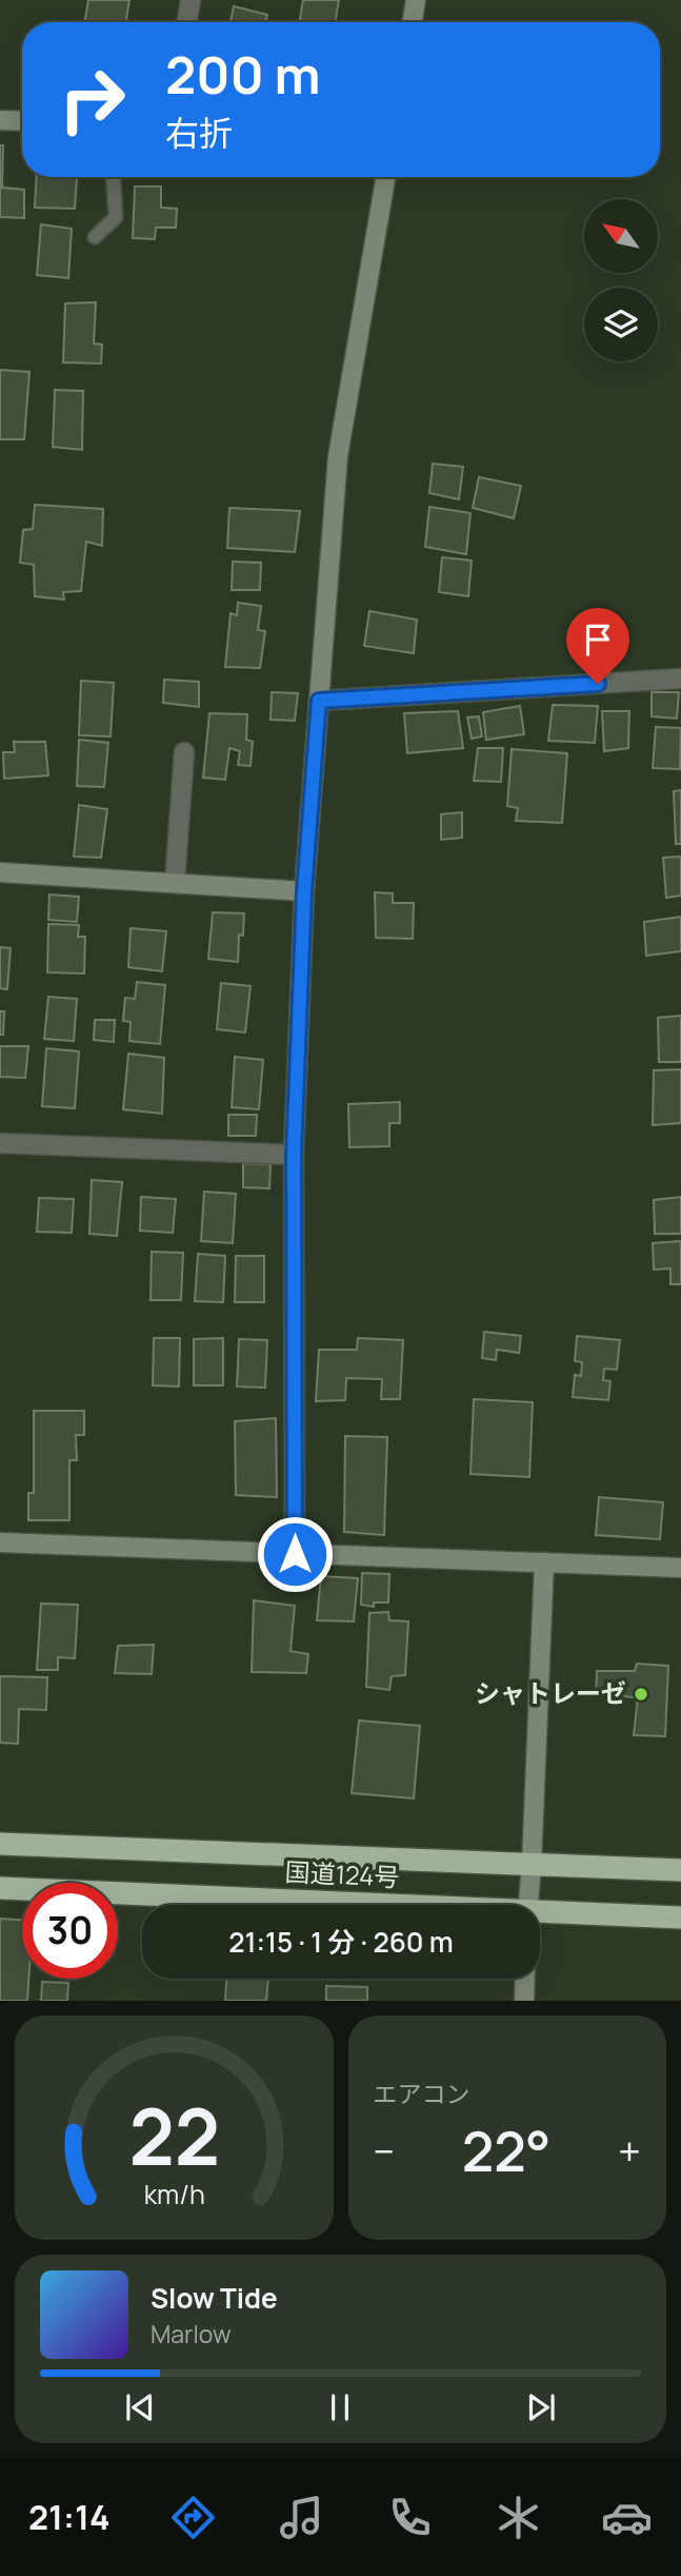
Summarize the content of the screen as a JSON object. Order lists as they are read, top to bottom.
{
  "streets": {
    "highway": ["国道124号"]
  },
  "places": ["シャトレーゼ"],
  "north": "top left",
  "page": {
    "turn": ["200 m", "右折"],
    "limit": "30",
    "trip": "21:15 · 1 分 · 260 m",
    "tile": "エアコン",
    "heat": ["−", "22°", "+"],
    "song": ["Slow Tide", "Marlow"],
    "tabs": "21:14",
    "gauge": ["22", "km/h"]
  }
}
